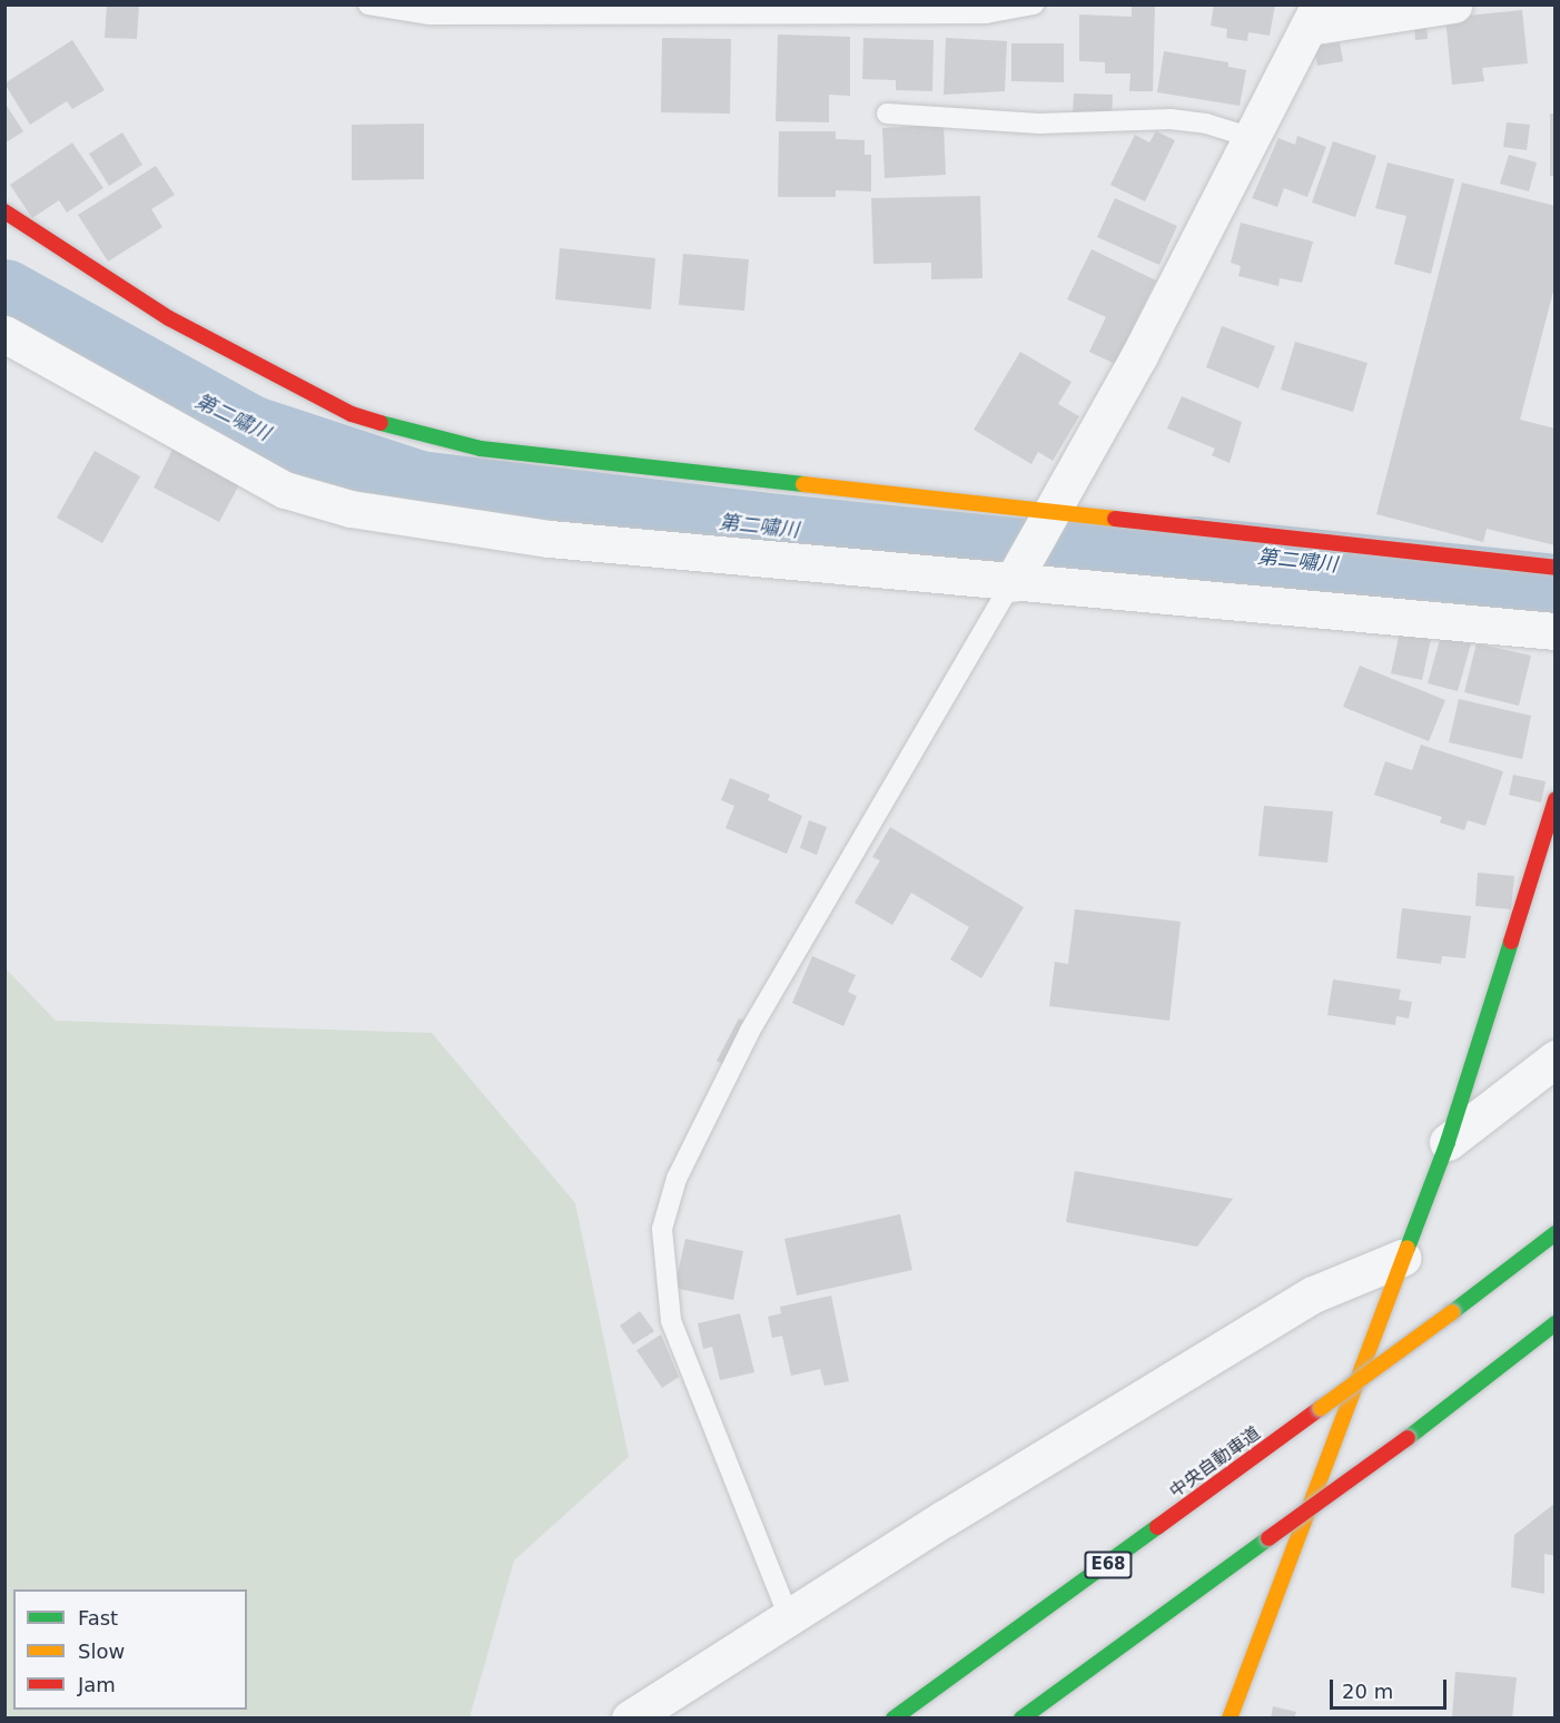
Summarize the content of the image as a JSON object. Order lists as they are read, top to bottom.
{
  "streets": {
    "main road": ["中央自動車道", "E68"]
  },
  "water": ["第二嘯川"],
  "legend": ["Fast", "Slow", "Jam"],
  "scale_bar": "20 m"
}
